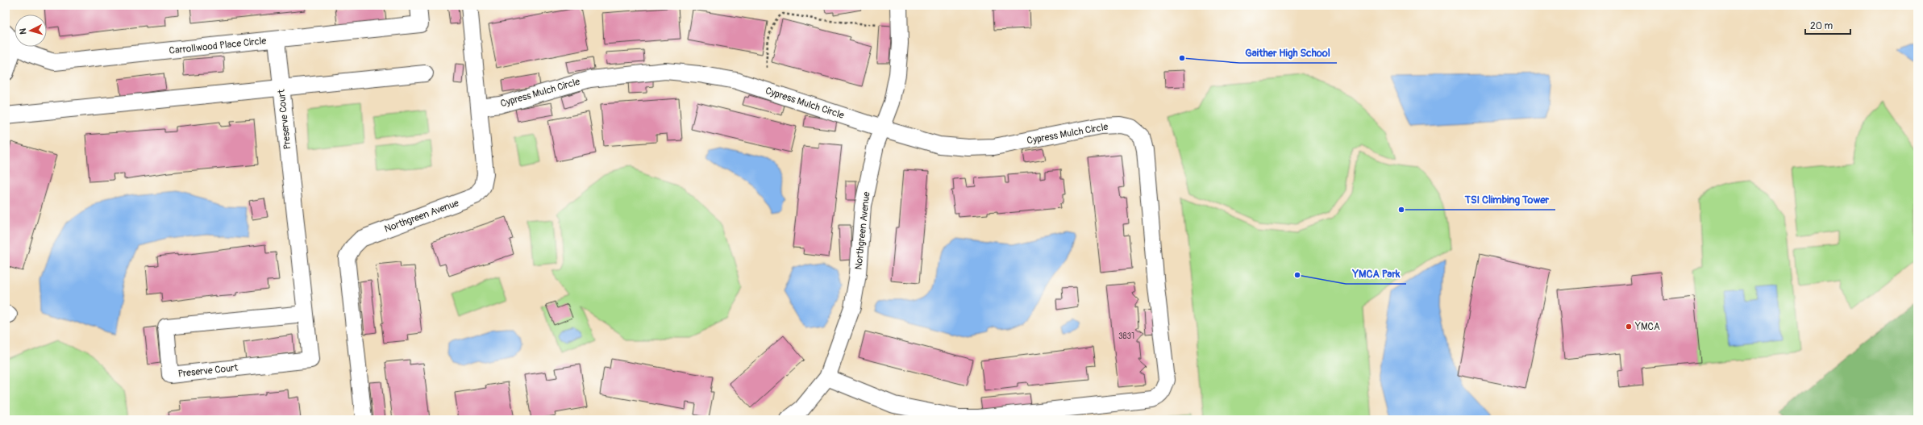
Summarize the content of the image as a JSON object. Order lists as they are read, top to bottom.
{
  "streets": {
    "street": [
      "Carrollwood Place Circle",
      "Cypress Mulch Circle",
      "Preserve Court",
      "Northgreen Avenue"
    ]
  },
  "crossings": [
    ["Carrollwood Place Circle", "Preserve Court"],
    ["Cypress Mulch Circle", "Northgreen Avenue"]
  ],
  "places": [
    "Gaither High School",
    "TSI Climbing Tower",
    "YMCA Park",
    "YMCA"
  ],
  "house_numbers": ["3831"],
  "scale_bar": "20 m",
  "north": "left"
}
